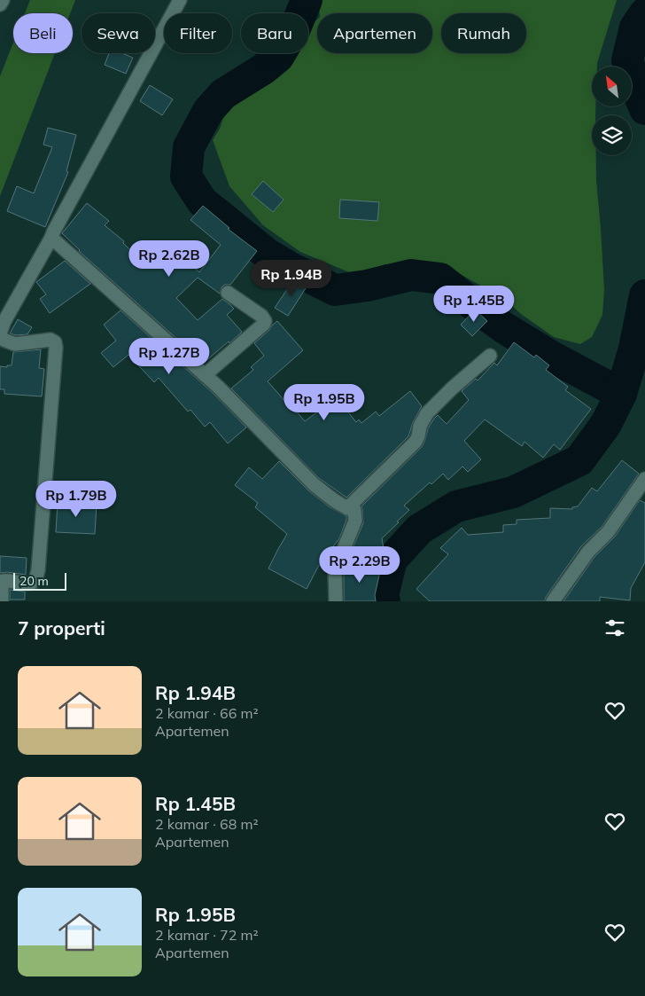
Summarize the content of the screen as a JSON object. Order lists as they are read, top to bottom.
{
  "scale_bar": "20 m",
  "north": "top left",
  "page": {
    "chip": [
      "Beli",
      "Sewa",
      "Filter",
      "Baru",
      "Apartemen",
      "Rumah"
    ],
    "price": [
      "Rp 2.62B",
      "Rp 1.94B",
      "Rp 1.45B",
      "Rp 1.27B",
      "Rp 1.95B",
      "Rp 1.79B",
      "Rp 2.29B"
    ],
    "scale": "20 m",
    "heading": "7 properti",
    "list": [
      {
        "name": "Rp 1.94B",
        "note": "2 kamar · 66 m² · Apartemen"
      },
      {
        "name": "Rp 1.45B",
        "note": "2 kamar · 68 m² · Apartemen"
      },
      {
        "name": "Rp 1.95B",
        "note": "2 kamar · 72 m² · Apartemen"
      }
    ]
  }
}
